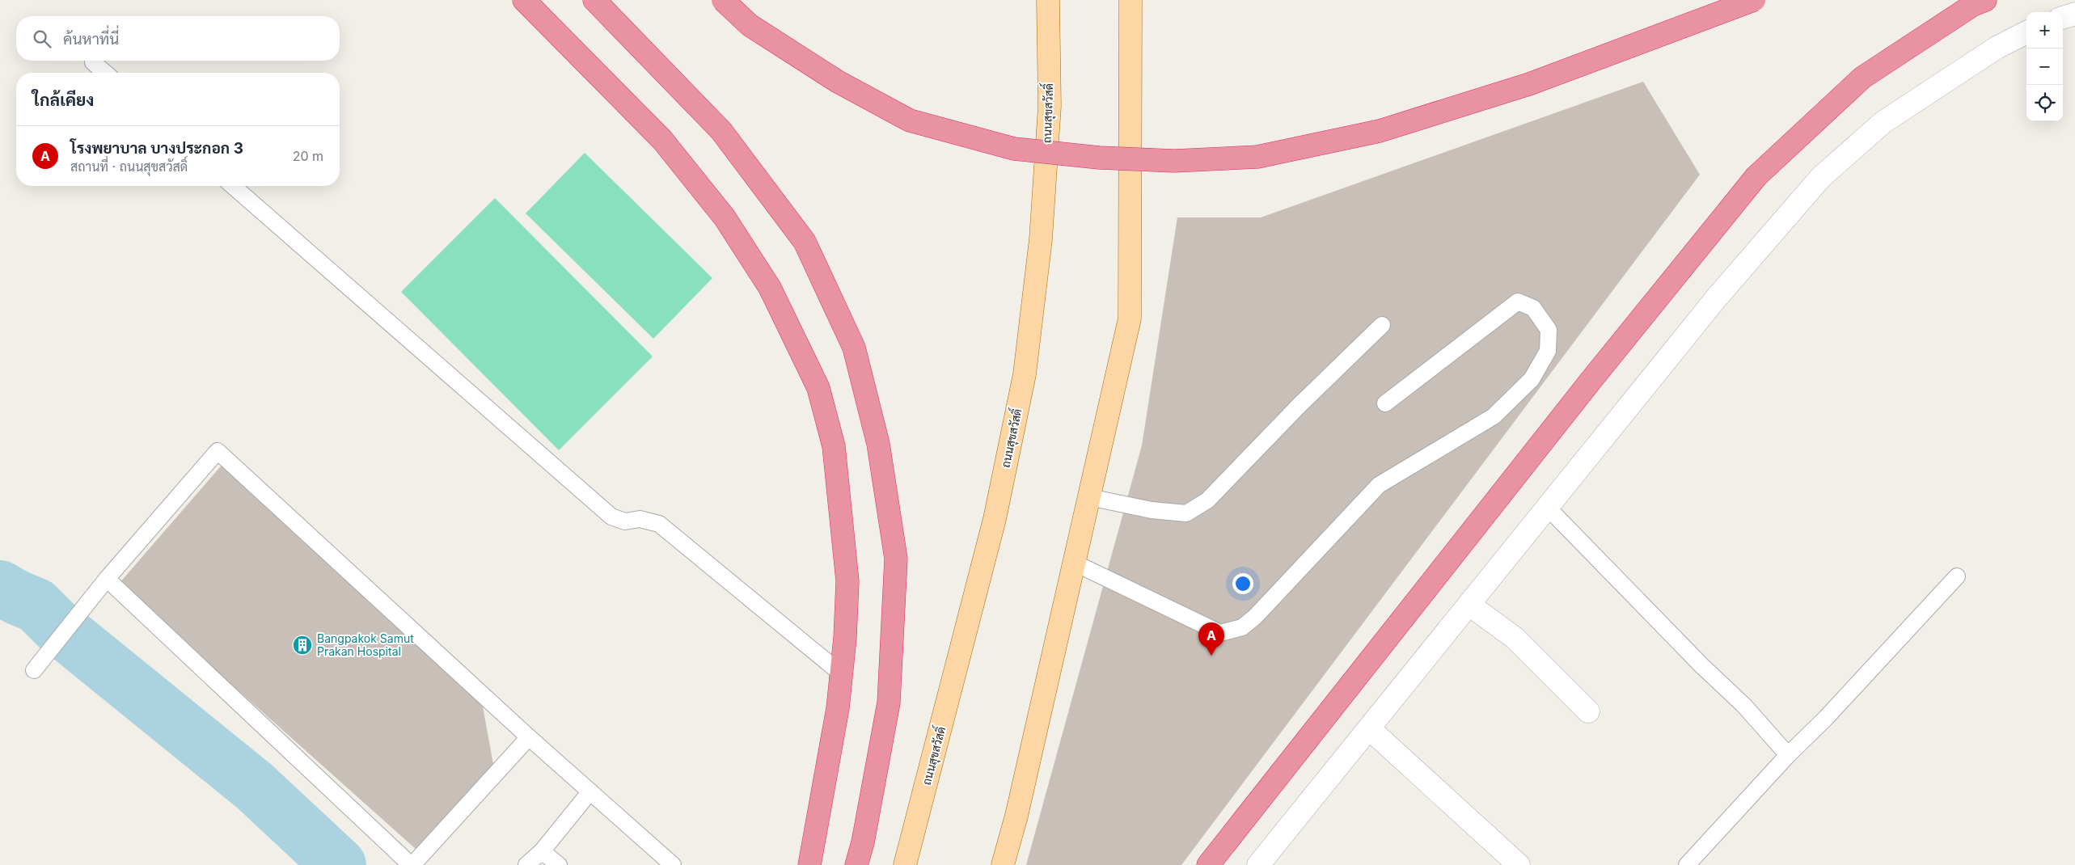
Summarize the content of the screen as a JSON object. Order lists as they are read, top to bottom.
{
  "streets": {
    "main road": ["ถนนสุขสวัสดิ์"]
  },
  "places": {
    "building": ["Bangpakok Samut Prakan Hospital"]
  },
  "page": {
    "map_buttons": ["+", "−"],
    "search": "ค้นหาที่นี่",
    "heading": "ใกล้เคียง",
    "list": [
      {
        "mark": "A",
        "name": "โรงพยาบาล บางประกอก 3",
        "note": "สถานที่ · ถนนสุขสวัสดิ์",
        "value": "20 m"
      }
    ],
    "pins": "A"
  }
}
